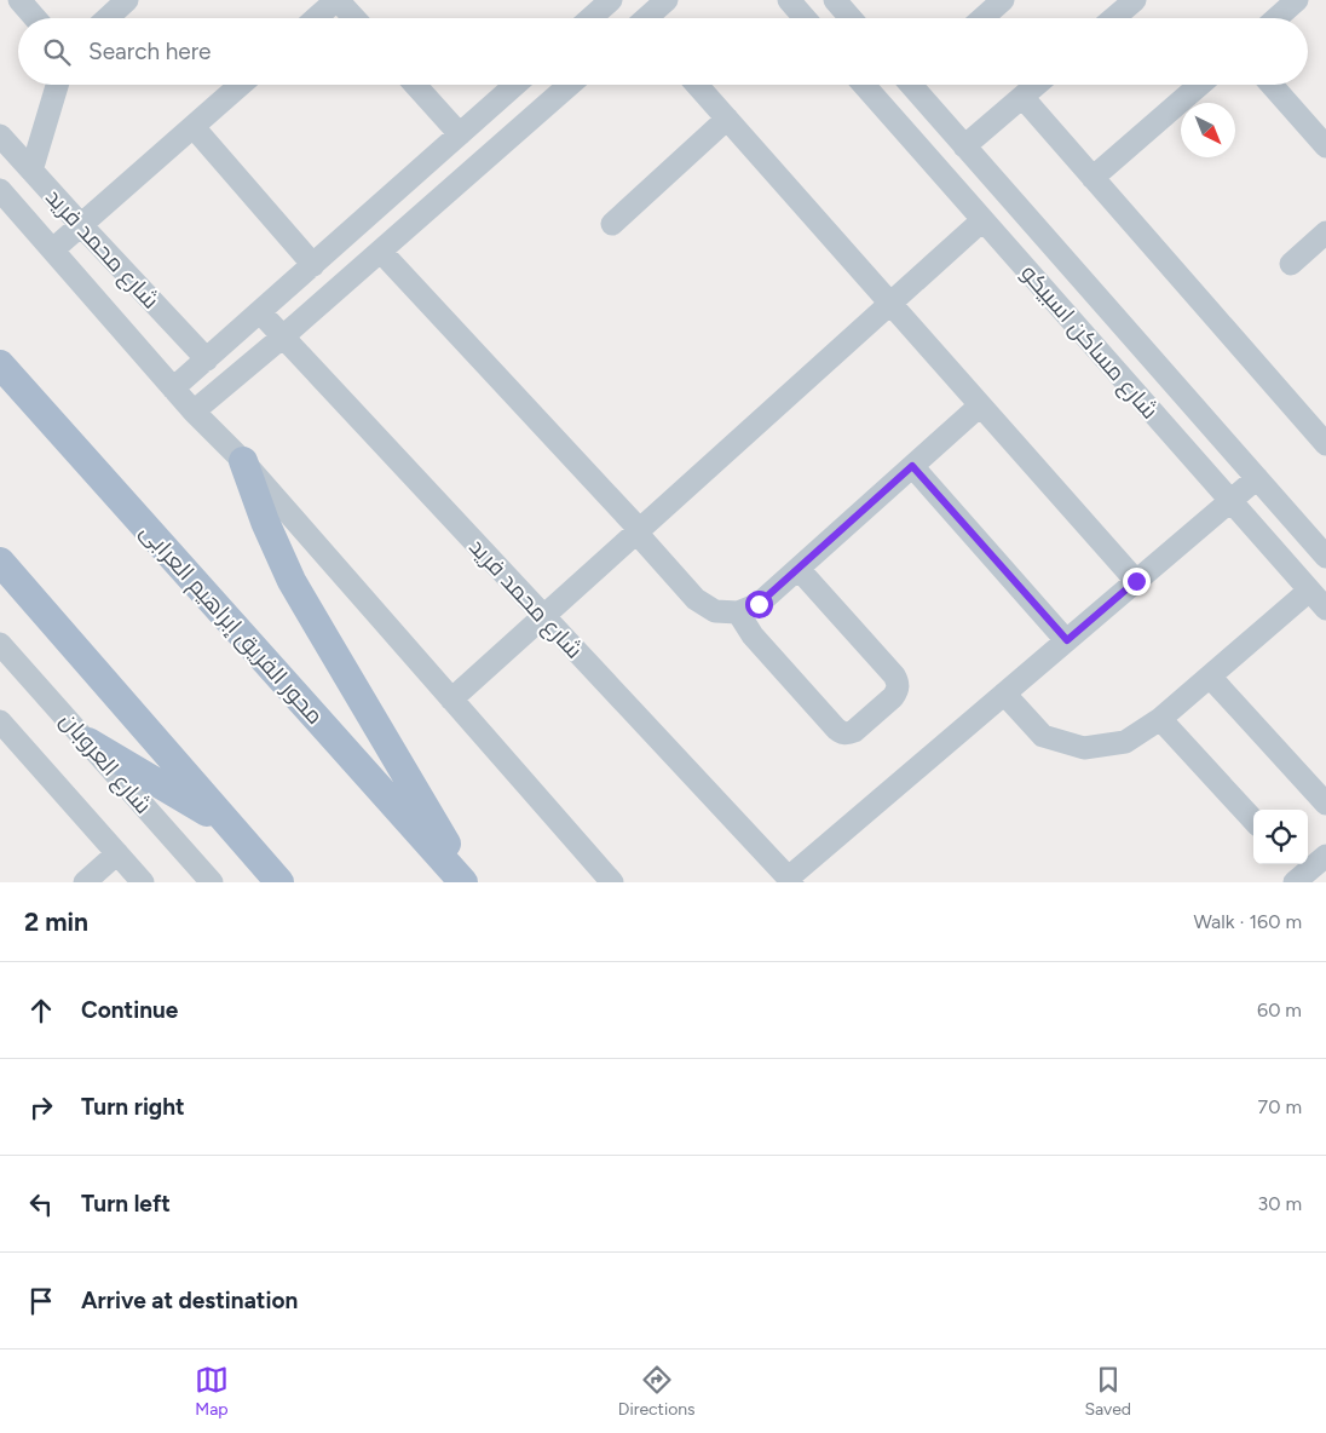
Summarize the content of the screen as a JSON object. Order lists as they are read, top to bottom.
{
  "streets": {
    "main road": ["محور الفريق إبراهيم العرابى"],
    "street": ["شارع محمد فريد", "شارع مساكن اسبيكو", "شارع العروبان"]
  },
  "north": "bottom right",
  "page": {
    "search": "Search here",
    "heading": ["2 min", "Walk · 160 m"],
    "list": [
      ["Continue", "60 m"],
      ["Turn right", "70 m"],
      ["Turn left", "30 m"],
      "Arrive at destination"
    ],
    "nav": ["Map", "Directions", "Saved"]
  }
}
